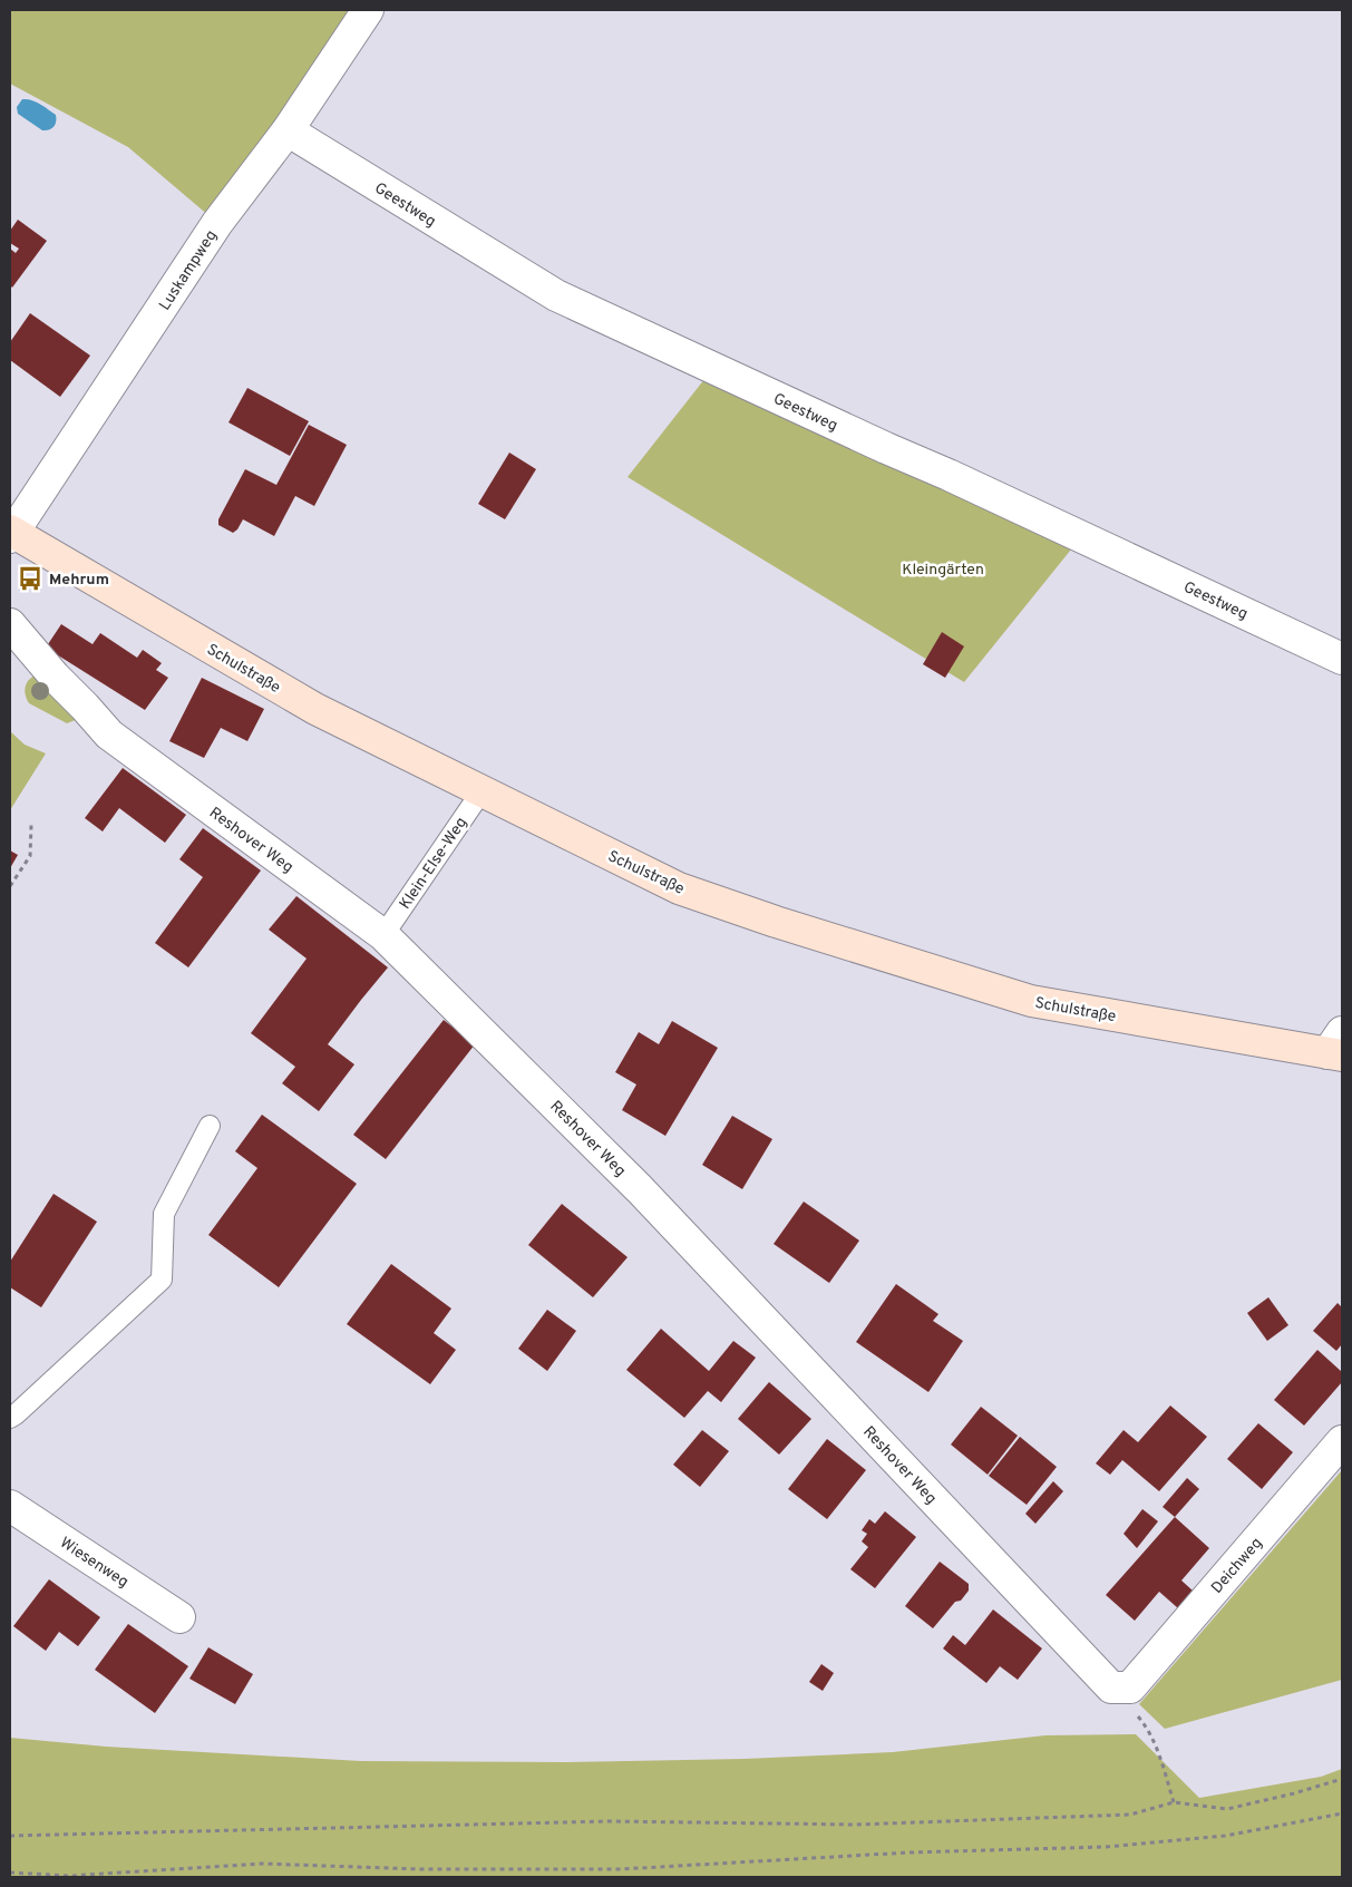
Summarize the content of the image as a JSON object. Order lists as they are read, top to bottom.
{
  "streets": {
    "main road": ["Schulstraße"],
    "street": [
      "Geestweg",
      "Luskampweg",
      "Reshover Weg",
      "Wiesenweg",
      "Deichweg"
    ],
    "lane": ["Klein-Else-Weg"]
  },
  "crossings": [
    ["Geestweg", "Luskampweg"],
    ["Luskampweg", "Schulstraße"],
    ["Schulstraße", "Klein-Else-Weg"],
    ["Reshover Weg", "Klein-Else-Weg"],
    ["Reshover Weg", "Deichweg"]
  ],
  "parks": ["Kleingärten"],
  "places": {
    "bus stop": ["Mehrum"]
  }
}
